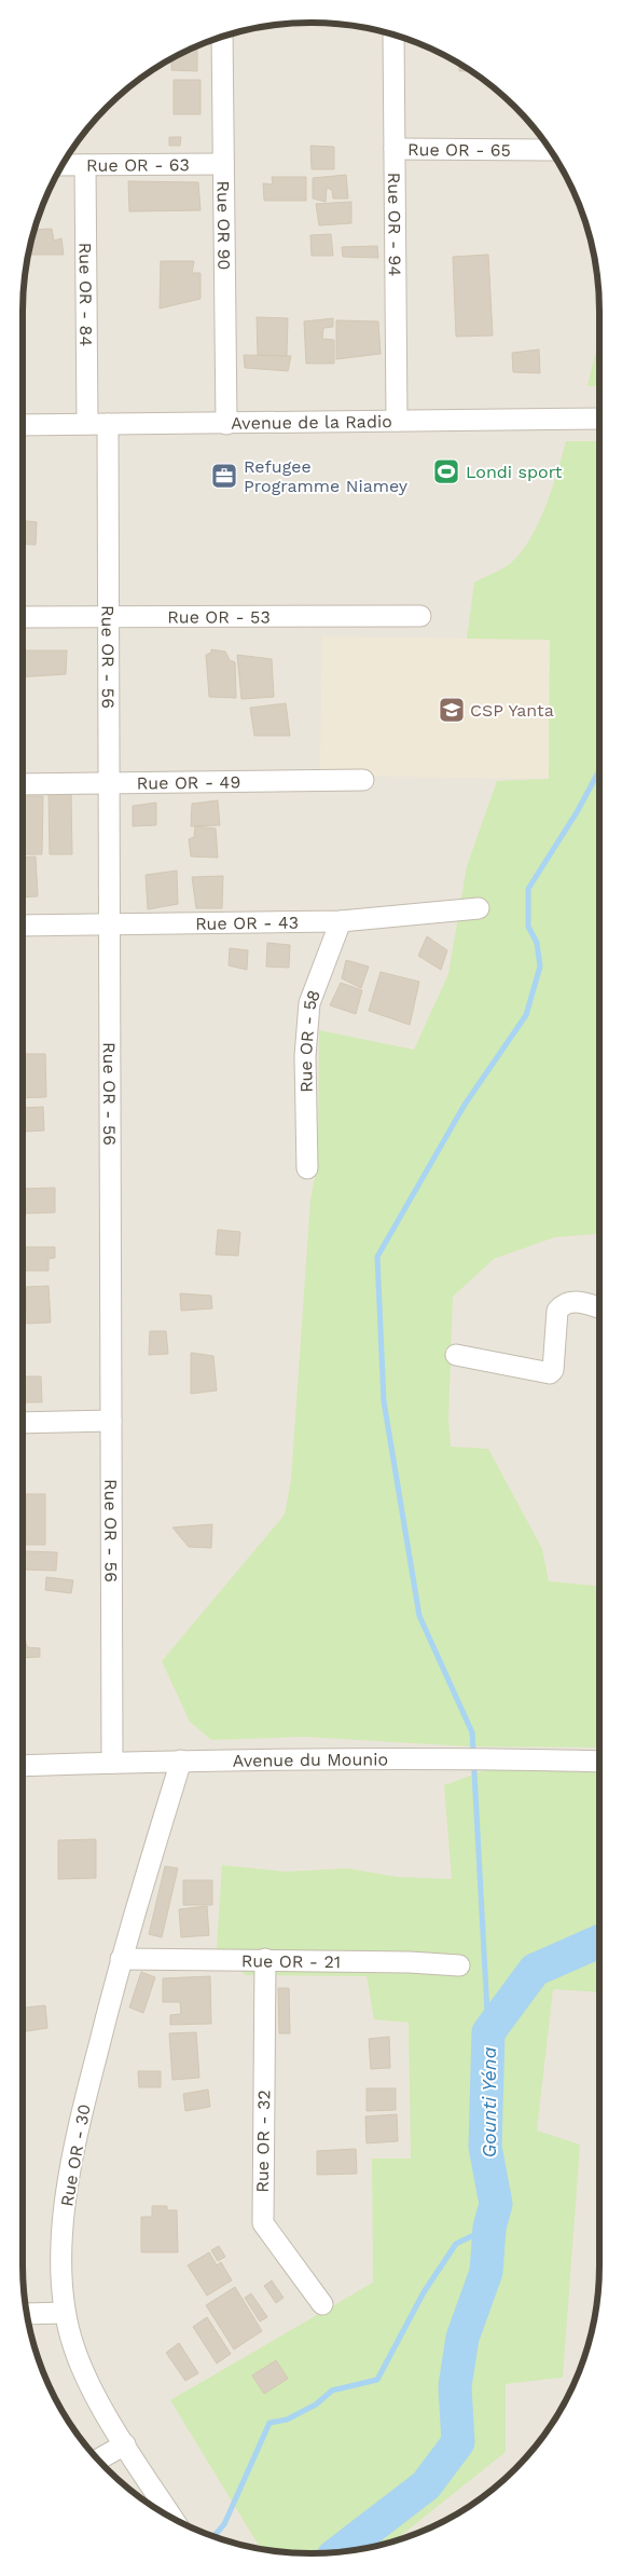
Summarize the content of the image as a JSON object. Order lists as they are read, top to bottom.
{
  "streets": {
    "street": [
      "Rue OR - 65",
      "Rue OR - 63",
      "Rue OR - 94",
      "Rue OR 90",
      "Rue OR - 84",
      "Avenue de la Radio",
      "Rue OR - 53",
      "Rue OR - 56",
      "Rue OR - 49",
      "Rue OR - 43",
      "Rue OR - 58",
      "Avenue du Mounio",
      "Rue OR - 21",
      "Rue OR - 32",
      "Rue OR - 30"
    ]
  },
  "crossings": [
    ["Rue OR - 65", "Rue OR - 94"],
    ["Rue OR - 63", "Rue OR 90"],
    ["Rue OR - 63", "Rue OR - 84"],
    ["Rue OR - 94", "Avenue de la Radio"],
    ["Rue OR 90", "Avenue de la Radio"],
    ["Rue OR - 84", "Avenue de la Radio"],
    ["Avenue de la Radio", "Rue OR - 56"],
    ["Rue OR - 53", "Rue OR - 56"],
    ["Rue OR - 56", "Rue OR - 49"],
    ["Rue OR - 56", "Rue OR - 43"],
    ["Rue OR - 56", "Avenue du Mounio"],
    ["Rue OR - 43", "Rue OR - 58"],
    ["Avenue du Mounio", "Rue OR - 30"],
    ["Rue OR - 21", "Rue OR - 32"],
    ["Rue OR - 21", "Rue OR - 30"]
  ],
  "water": ["Gounti Yéna"],
  "places": {
    "sports": ["Londi sport"],
    "office": ["Refugee Programme Niamey"],
    "school or university": ["CSP Yanta"]
  }
}
